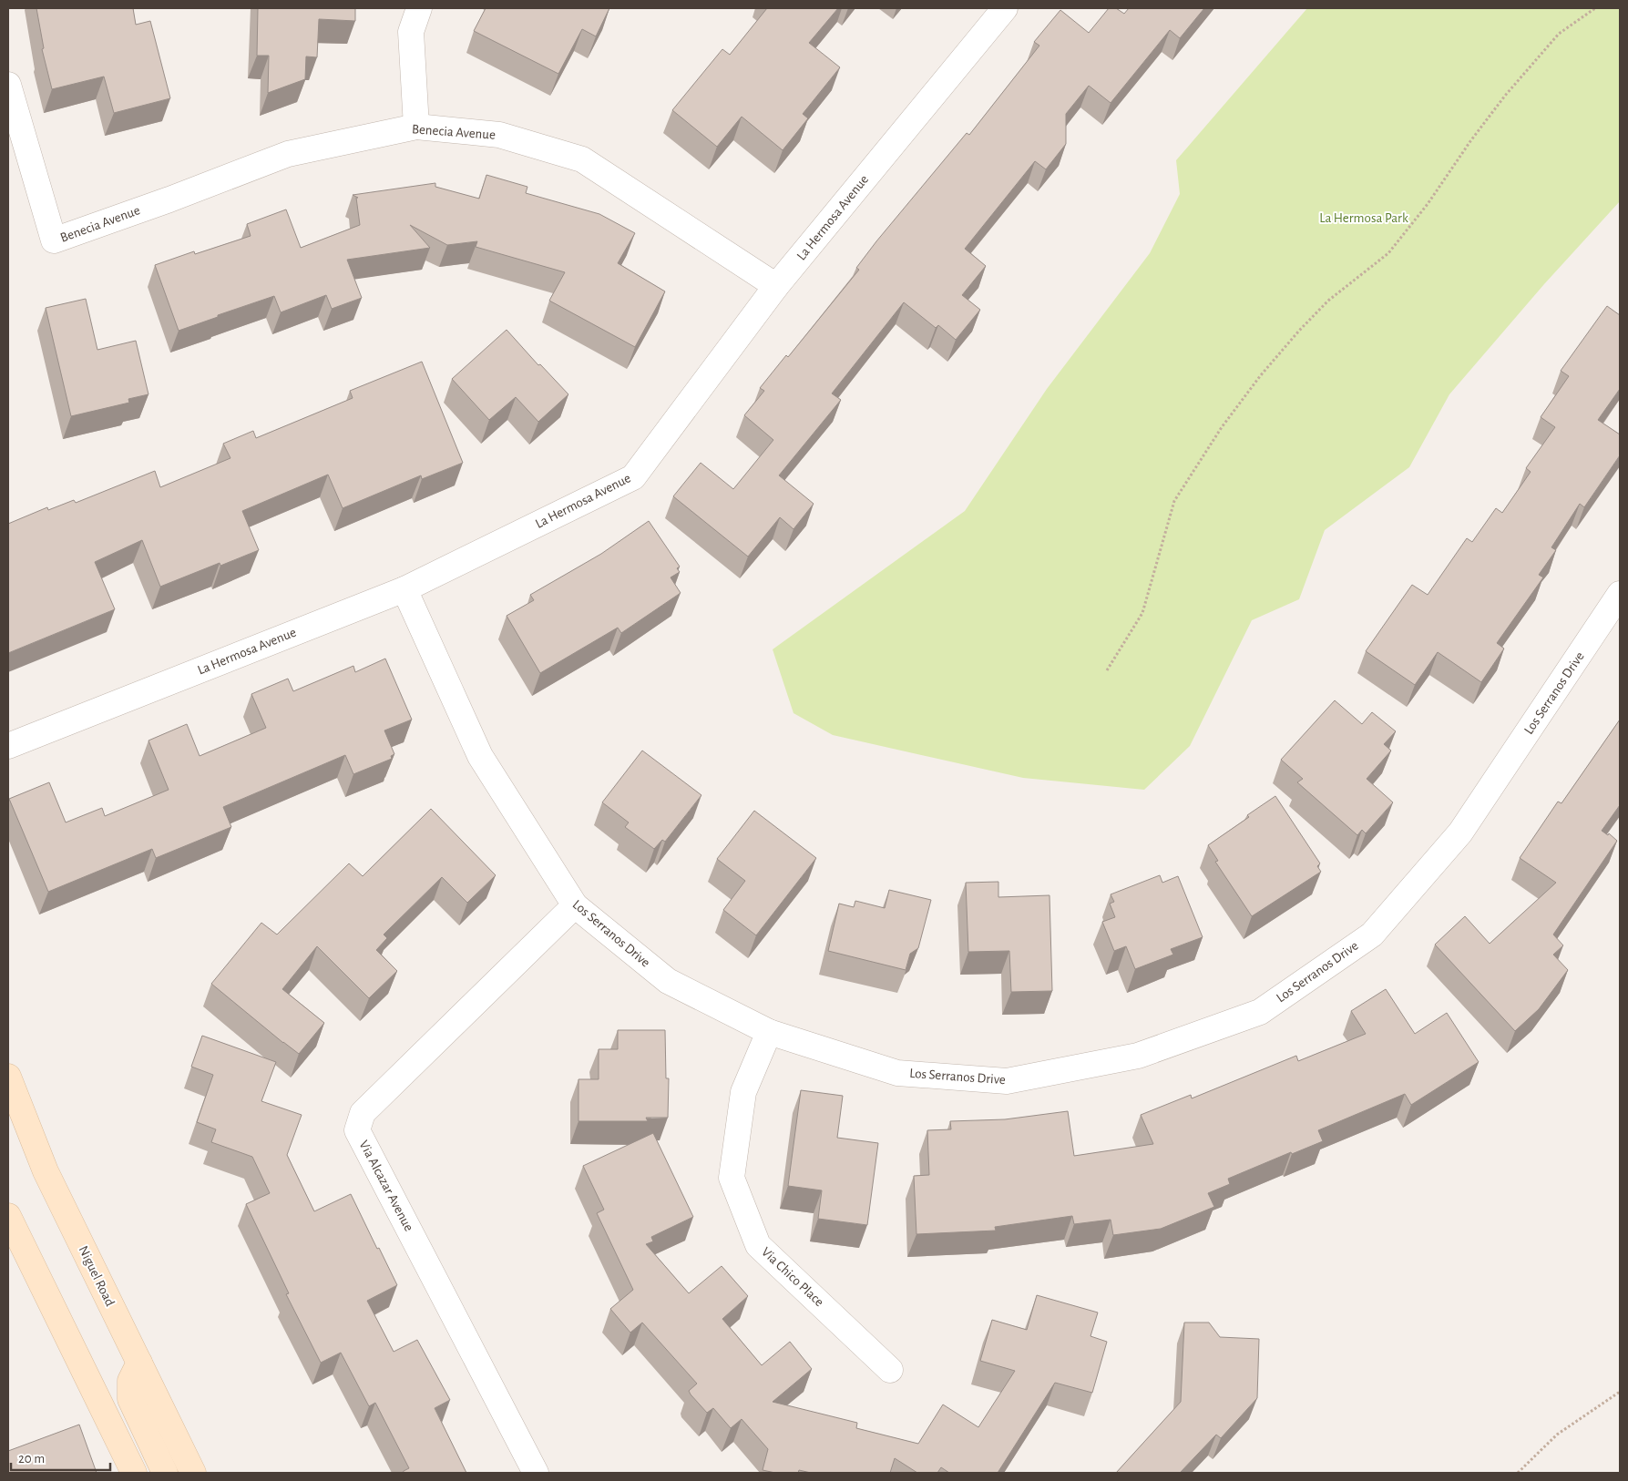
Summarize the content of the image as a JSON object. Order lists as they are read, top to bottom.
{
  "streets": {
    "main road": ["Niguel Road"],
    "street": [
      "Benecia Avenue",
      "La Hermosa Avenue",
      "Los Serranos Drive",
      "Via Alcazar Avenue",
      "Via Chico Place"
    ]
  },
  "crossings": [
    ["Benecia Avenue", "La Hermosa Avenue"],
    ["La Hermosa Avenue", "Los Serranos Drive"],
    ["Los Serranos Drive", "Via Alcazar Avenue"],
    ["Los Serranos Drive", "Via Chico Place"]
  ],
  "parks": ["La Hermosa Park"],
  "scale_bar": "20 m"
}
